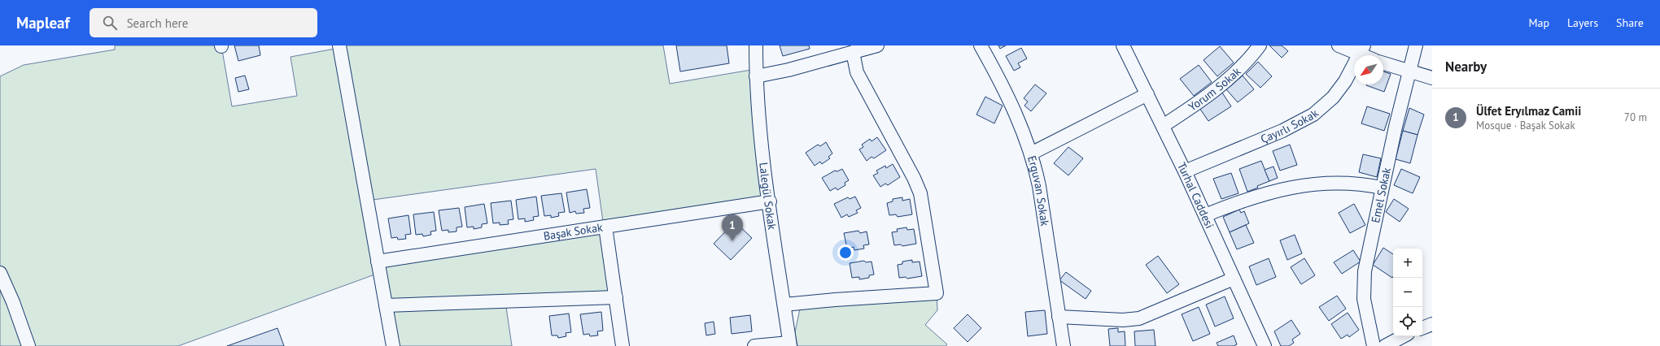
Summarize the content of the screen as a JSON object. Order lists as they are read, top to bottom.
{
  "streets": {
    "street": [
      "Yorum Sokak",
      "Çayırlı Sokak",
      "Erguvan Sokak",
      "Turhal Caddesi",
      "Emel Sokak",
      "Lalegül Sokak",
      "Başak Sokak"
    ]
  },
  "crossings": [
    ["Yorum Sokak", "Turhal Caddesi"],
    ["Çayırlı Sokak", "Turhal Caddesi"],
    ["Lalegül Sokak", "Başak Sokak"]
  ],
  "north": "bottom left",
  "page": {
    "header": "Mapleaf",
    "search": "Search here",
    "nav": ["Map", "Layers", "Share"],
    "heading": "Nearby",
    "list": [
      {
        "mark": "1",
        "name": "Ülfet Eryılmaz Camii",
        "note": "Mosque · Başak Sokak",
        "value": "70 m"
      }
    ],
    "pins": "1",
    "map_buttons": ["+", "−"]
  }
}
